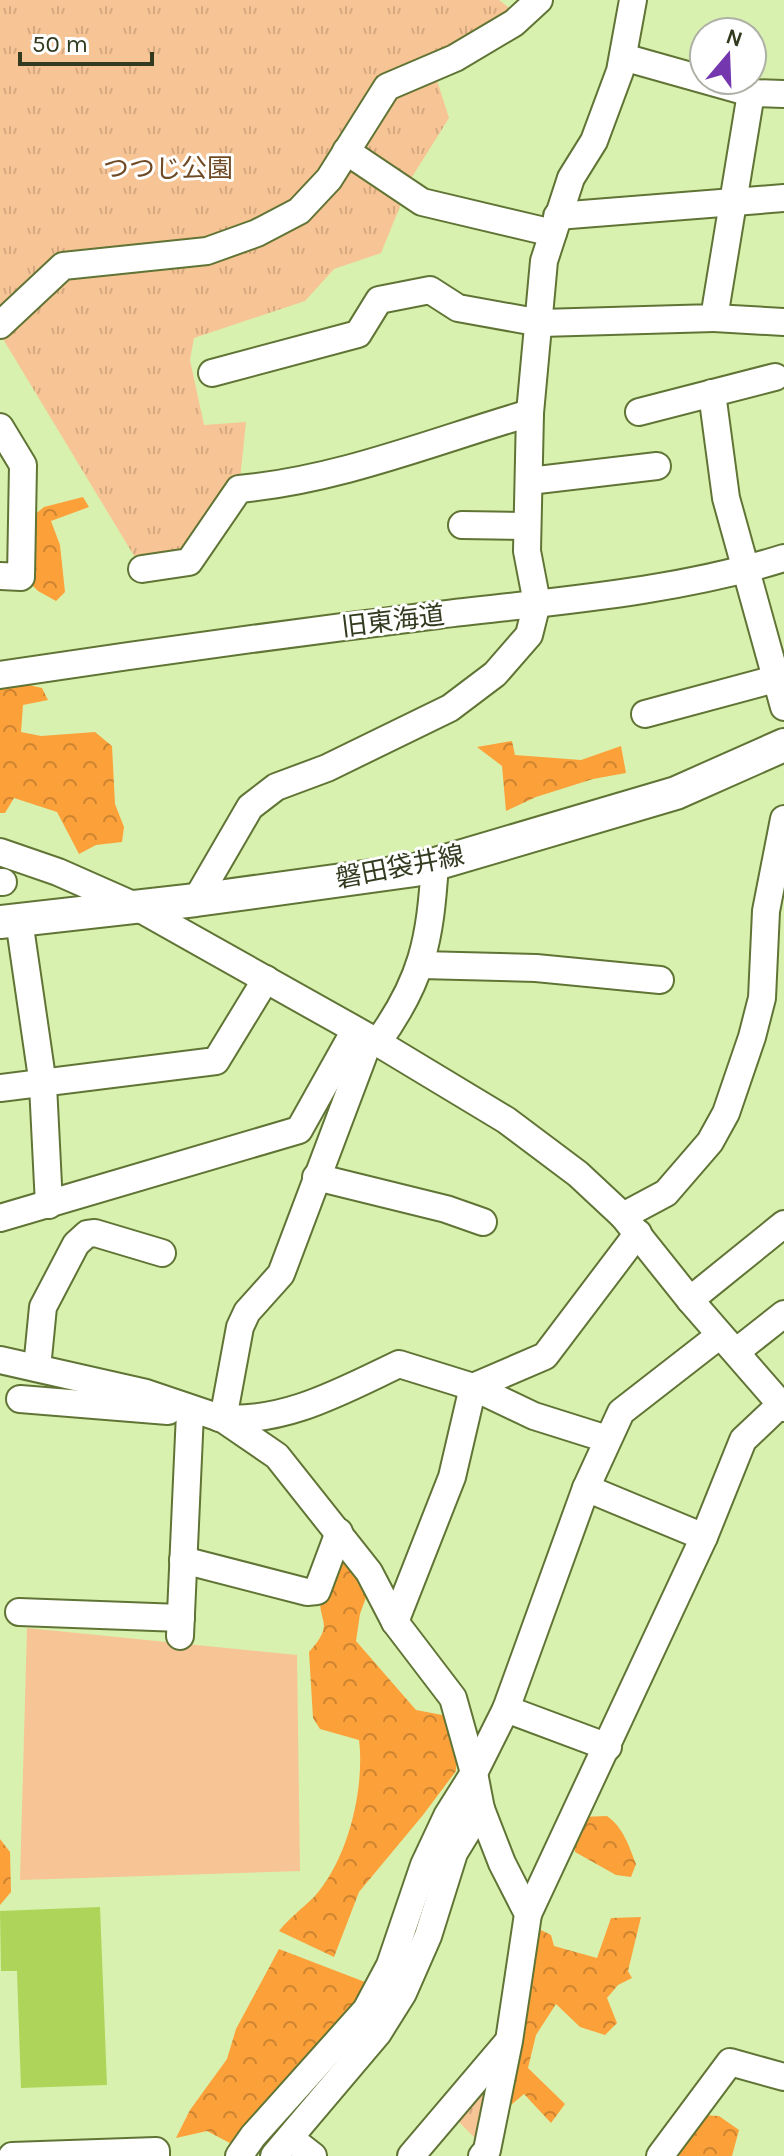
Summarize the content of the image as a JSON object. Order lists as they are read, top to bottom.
{
  "streets": {
    "main road": ["磐田袋井線"],
    "street": ["旧東海道"]
  },
  "parks": ["つつじ公園"],
  "scale_bar": "50 m",
  "north": "top"
}
